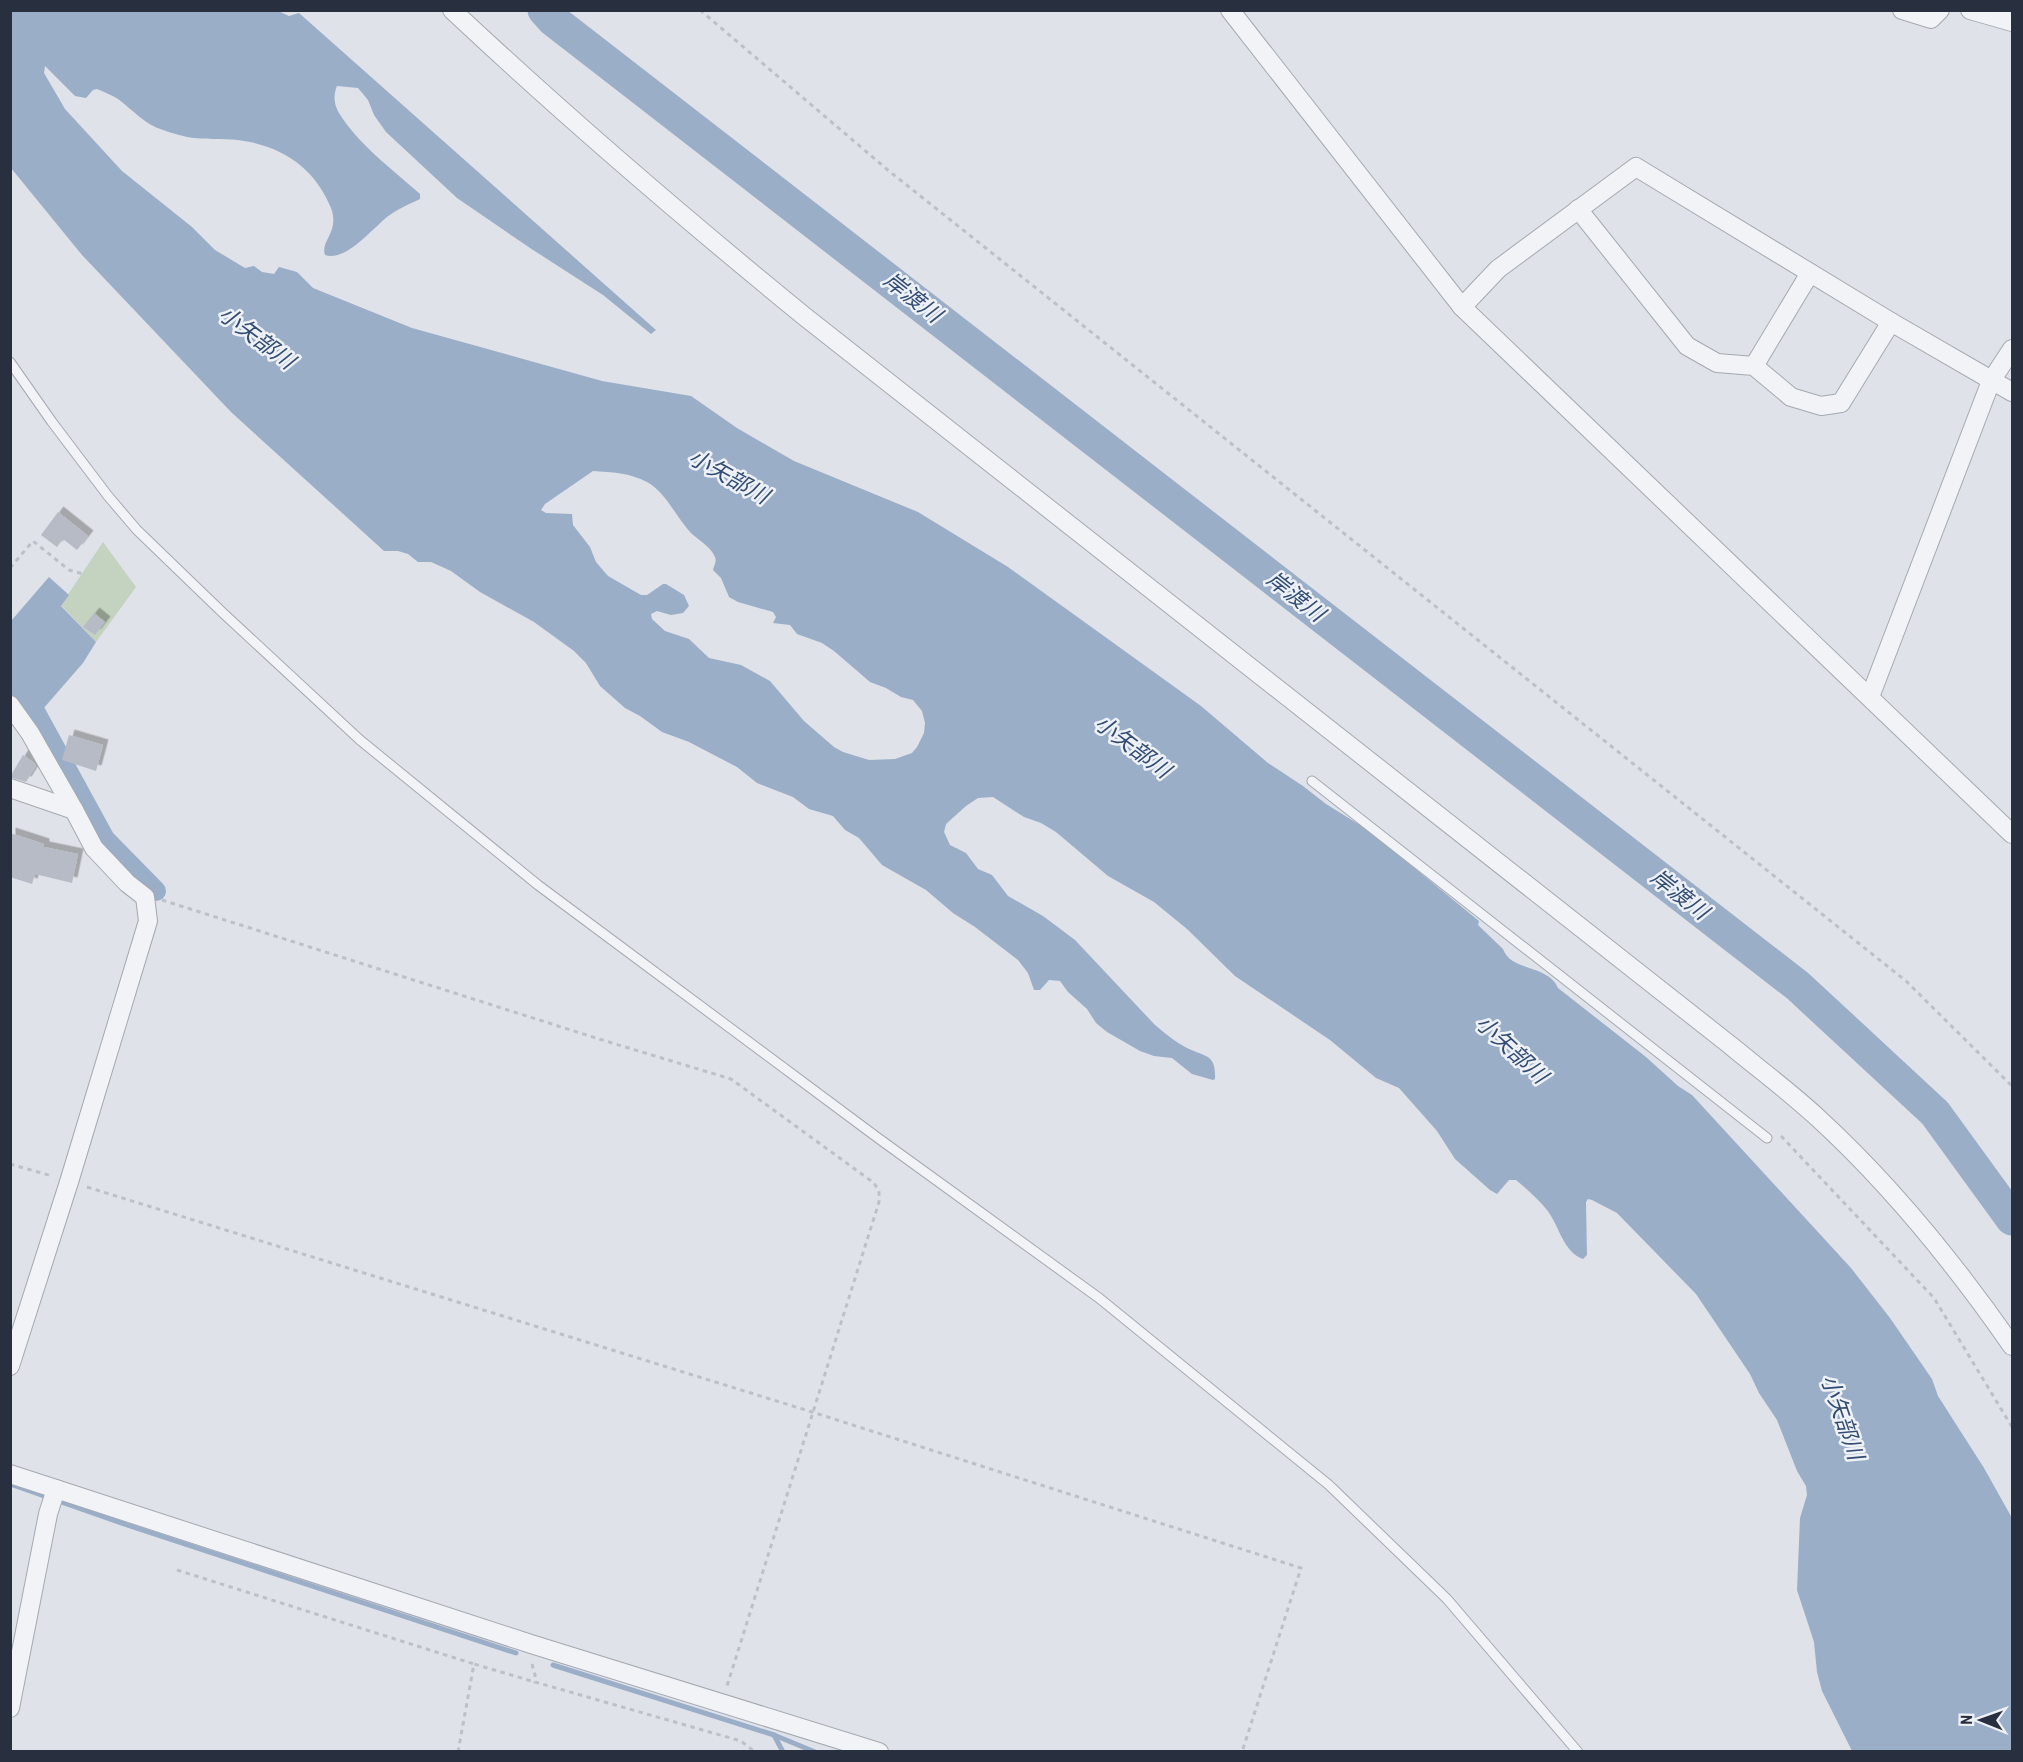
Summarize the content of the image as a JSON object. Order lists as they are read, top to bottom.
{
  "water": ["岸渡川", "小矢部川"],
  "north": "left"
}
